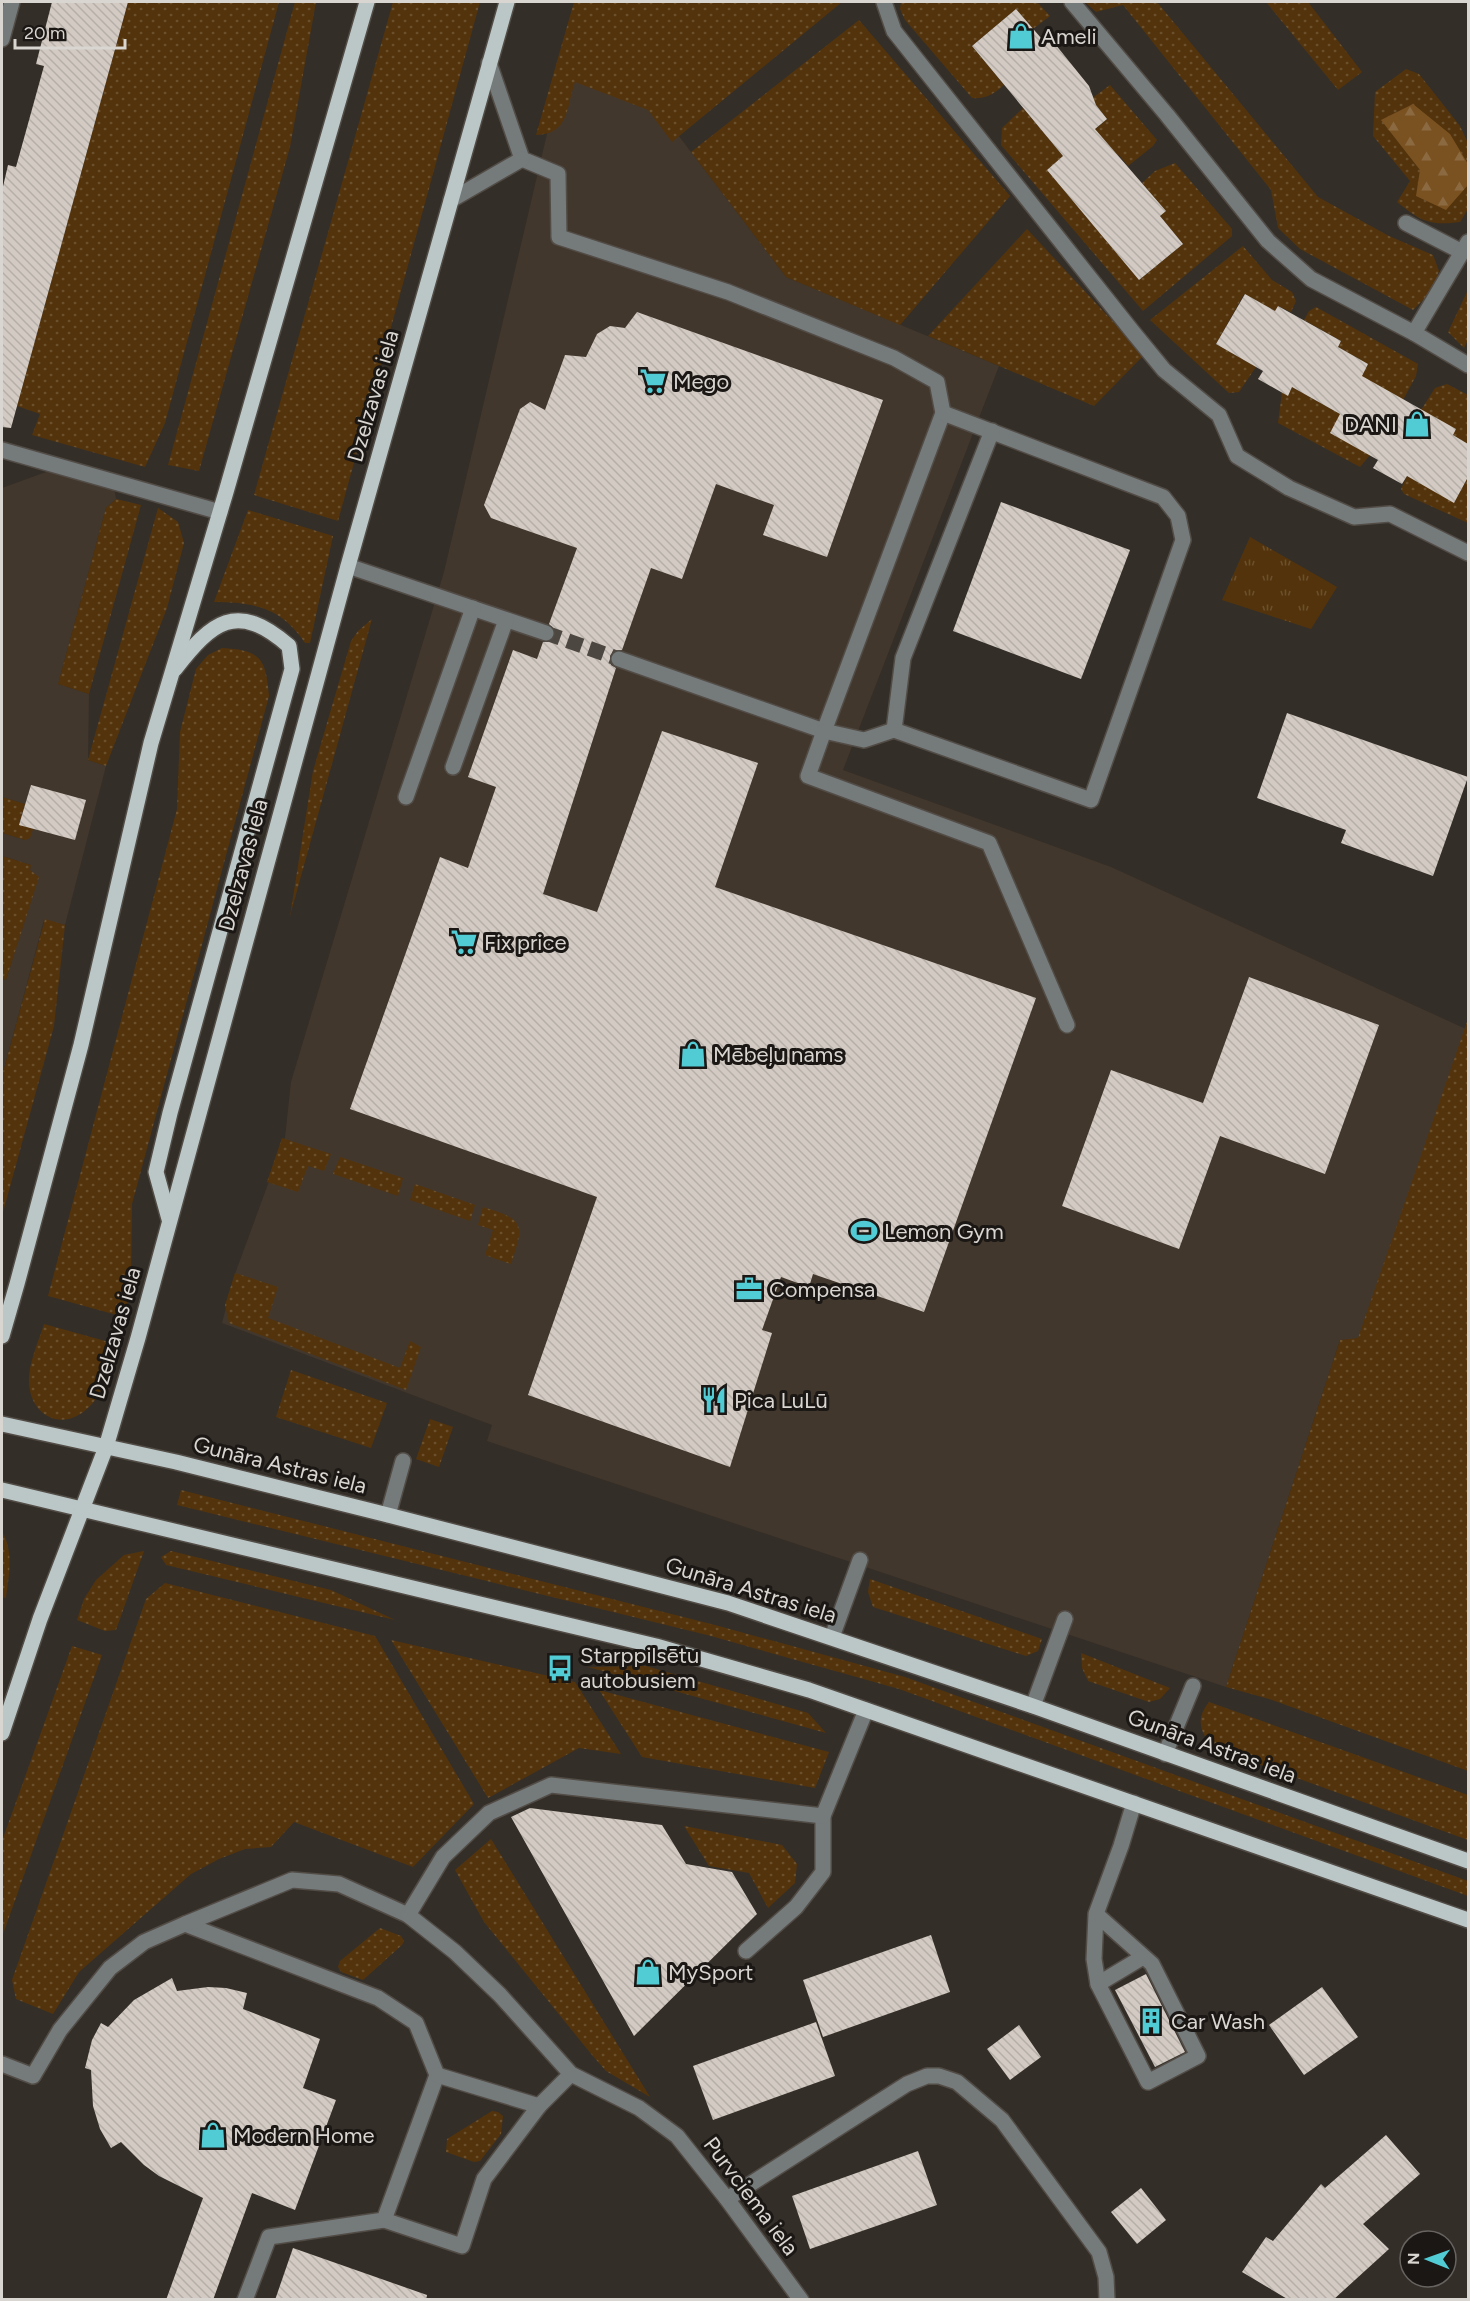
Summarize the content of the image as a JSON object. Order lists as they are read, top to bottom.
{
  "streets": {
    "main road": ["Dzelzavas iela", "Gunāra Astras iela"],
    "street": ["Purvciema iela"]
  },
  "crossings": [
    ["Dzelzavas iela", "Gunāra Astras iela"]
  ],
  "places": {
    "shop": [
      "Ameli",
      "DANI",
      "Mēbeļu nams",
      "MySport",
      "Modern Home"
    ],
    "supermarket": ["Mego", "Fix price"],
    "sports": ["Lemon Gym"],
    "office": ["Compensa"],
    "restaurant": ["Pica LuLū"],
    "bus stop": ["Starppilsētu autobusiem"],
    "building": ["Car Wash"]
  },
  "scale_bar": "20 m",
  "north": "left"
}
